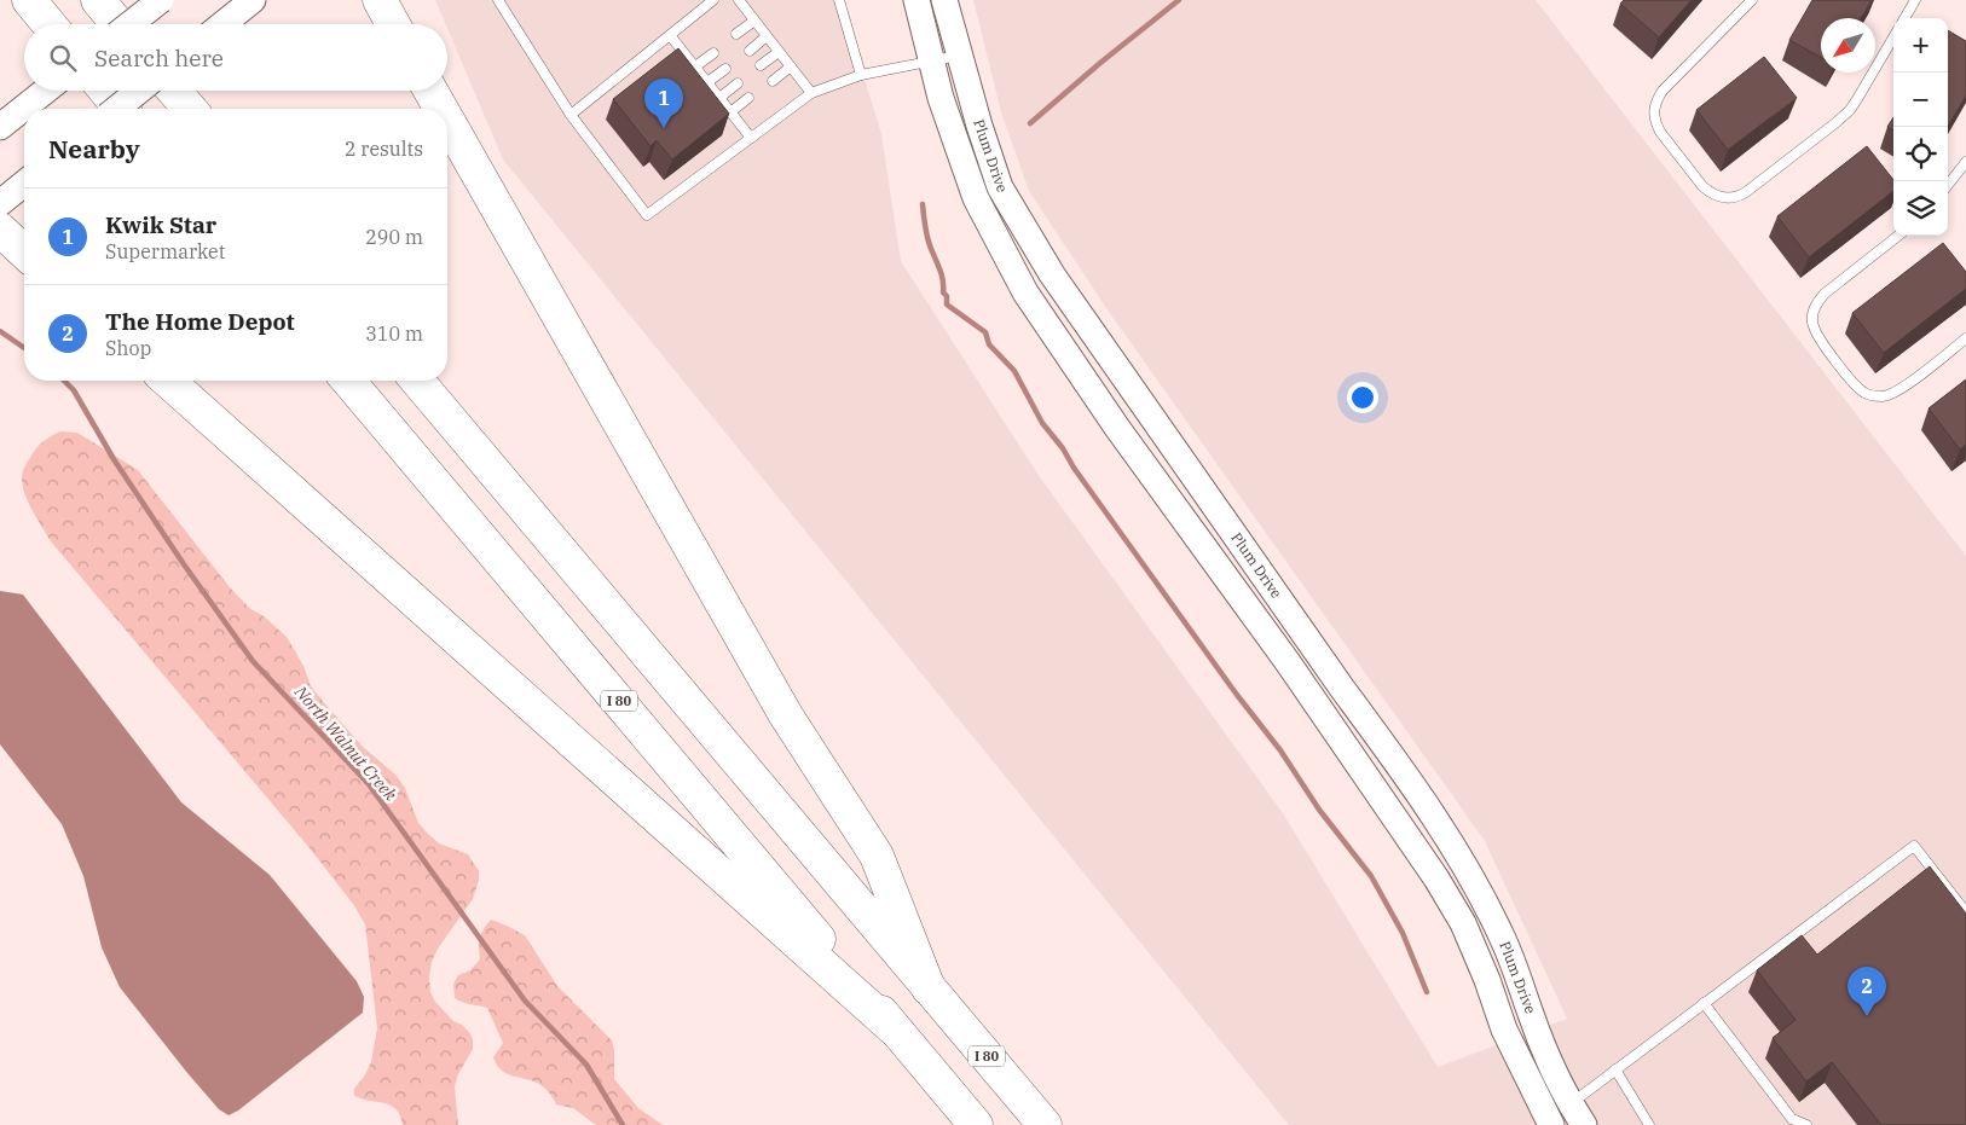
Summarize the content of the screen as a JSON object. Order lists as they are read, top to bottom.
{
  "streets": {
    "highway": ["I 80"],
    "street": ["Plum Drive"]
  },
  "water": ["North Walnut Creek"],
  "north": "bottom left",
  "page": {
    "map_buttons": ["+", "−"],
    "search": "Search here",
    "pins": ["1", "2"],
    "heading": ["Nearby", "2 results"],
    "list": [
      {
        "mark": "1",
        "name": "Kwik Star",
        "note": "Supermarket",
        "value": "290 m"
      },
      {
        "mark": "2",
        "name": "The Home Depot",
        "note": "Shop",
        "value": "310 m"
      }
    ]
  }
}
